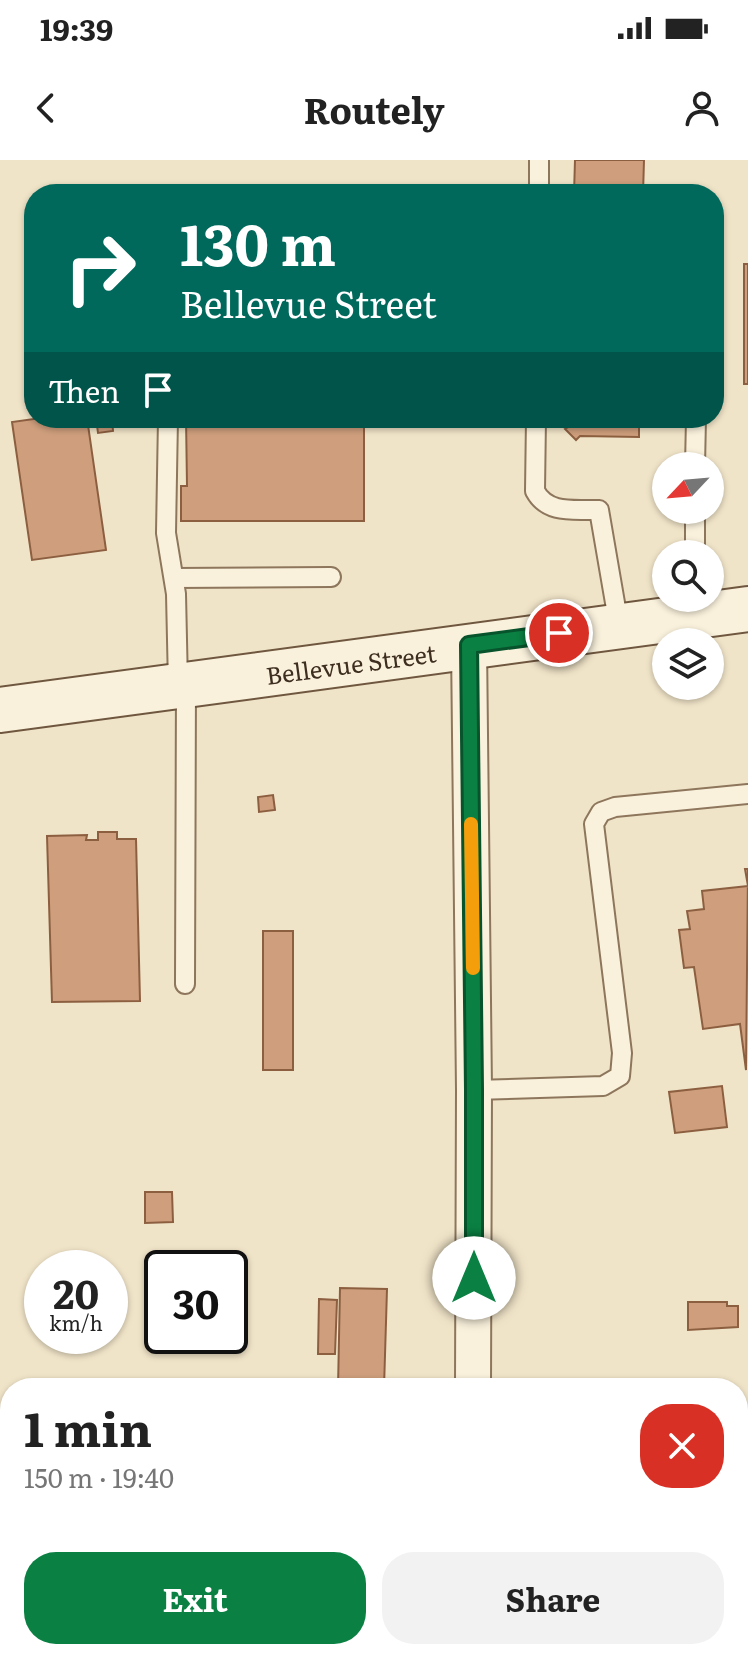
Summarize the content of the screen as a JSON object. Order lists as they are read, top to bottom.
{
  "streets": {
    "street": ["Bellevue Street"]
  },
  "north": "bottom left",
  "page": {
    "status": "19:39",
    "header": "Routely",
    "turn": ["130 m", "Bellevue Street"],
    "then": "Then",
    "speed": "20 km/h",
    "limit": "30",
    "heading": ["1 min", "150 m · 19:40"],
    "buttons": ["Exit", "Share"]
  }
}
